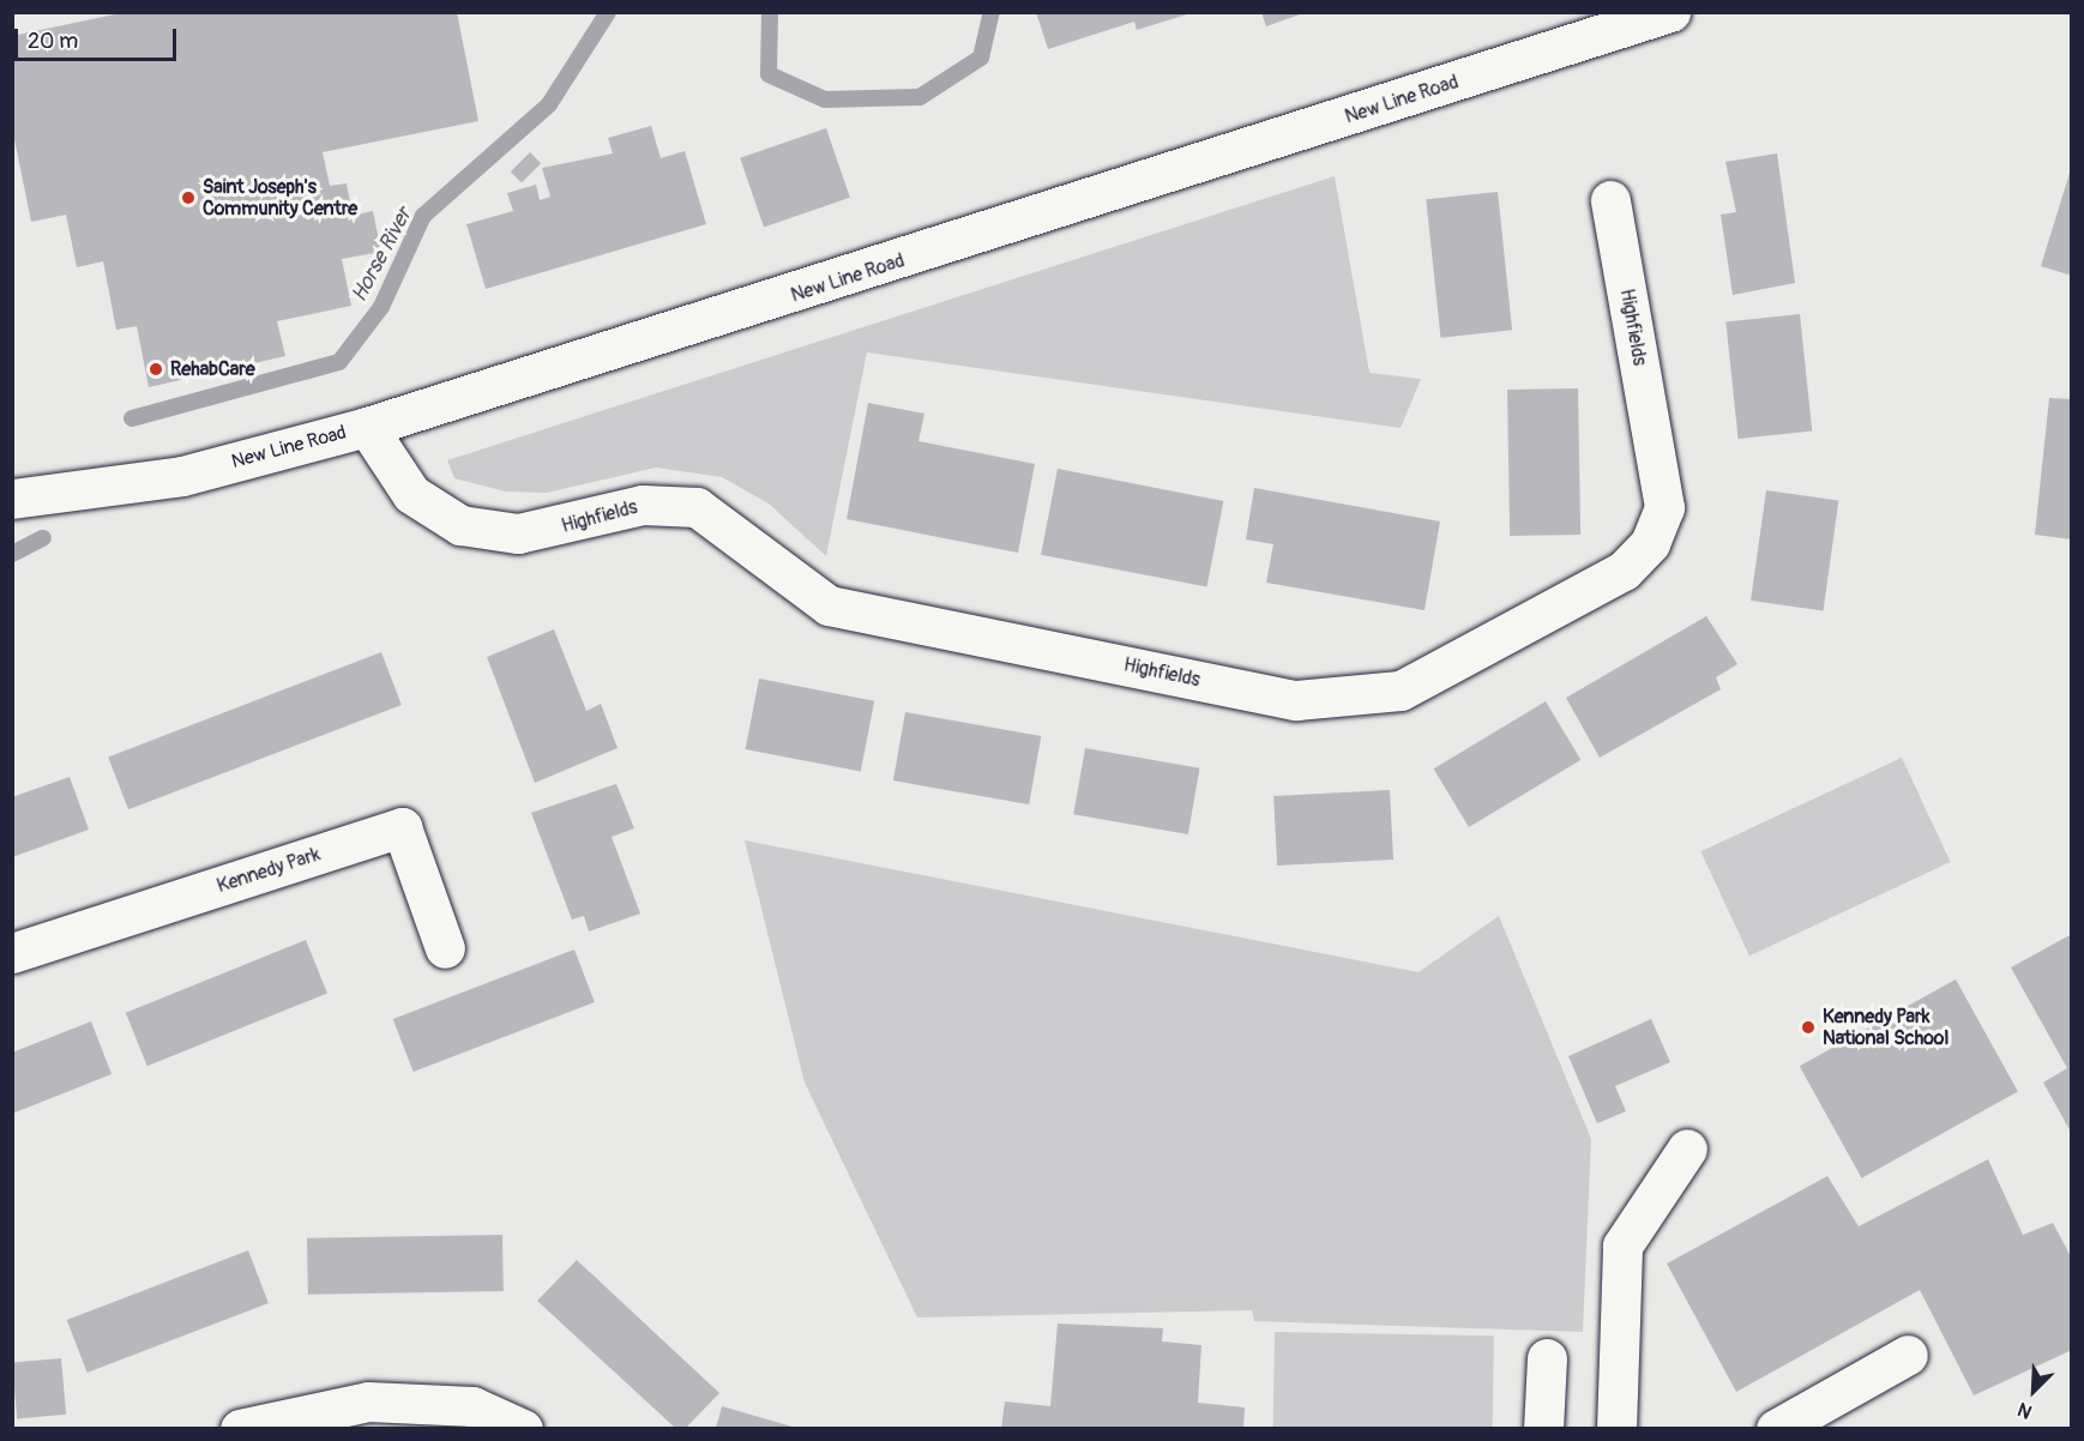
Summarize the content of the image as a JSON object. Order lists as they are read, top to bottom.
{
  "streets": {
    "street": ["New Line Road", "Highfields", "Kennedy Park"]
  },
  "crossings": [
    ["New Line Road", "Highfields"]
  ],
  "water": ["Horse River"],
  "places": ["Saint Joseph's Community Centre", "RehabCare", "Kennedy Park National School"],
  "scale_bar": "20 m",
  "north": "bottom left"
}
